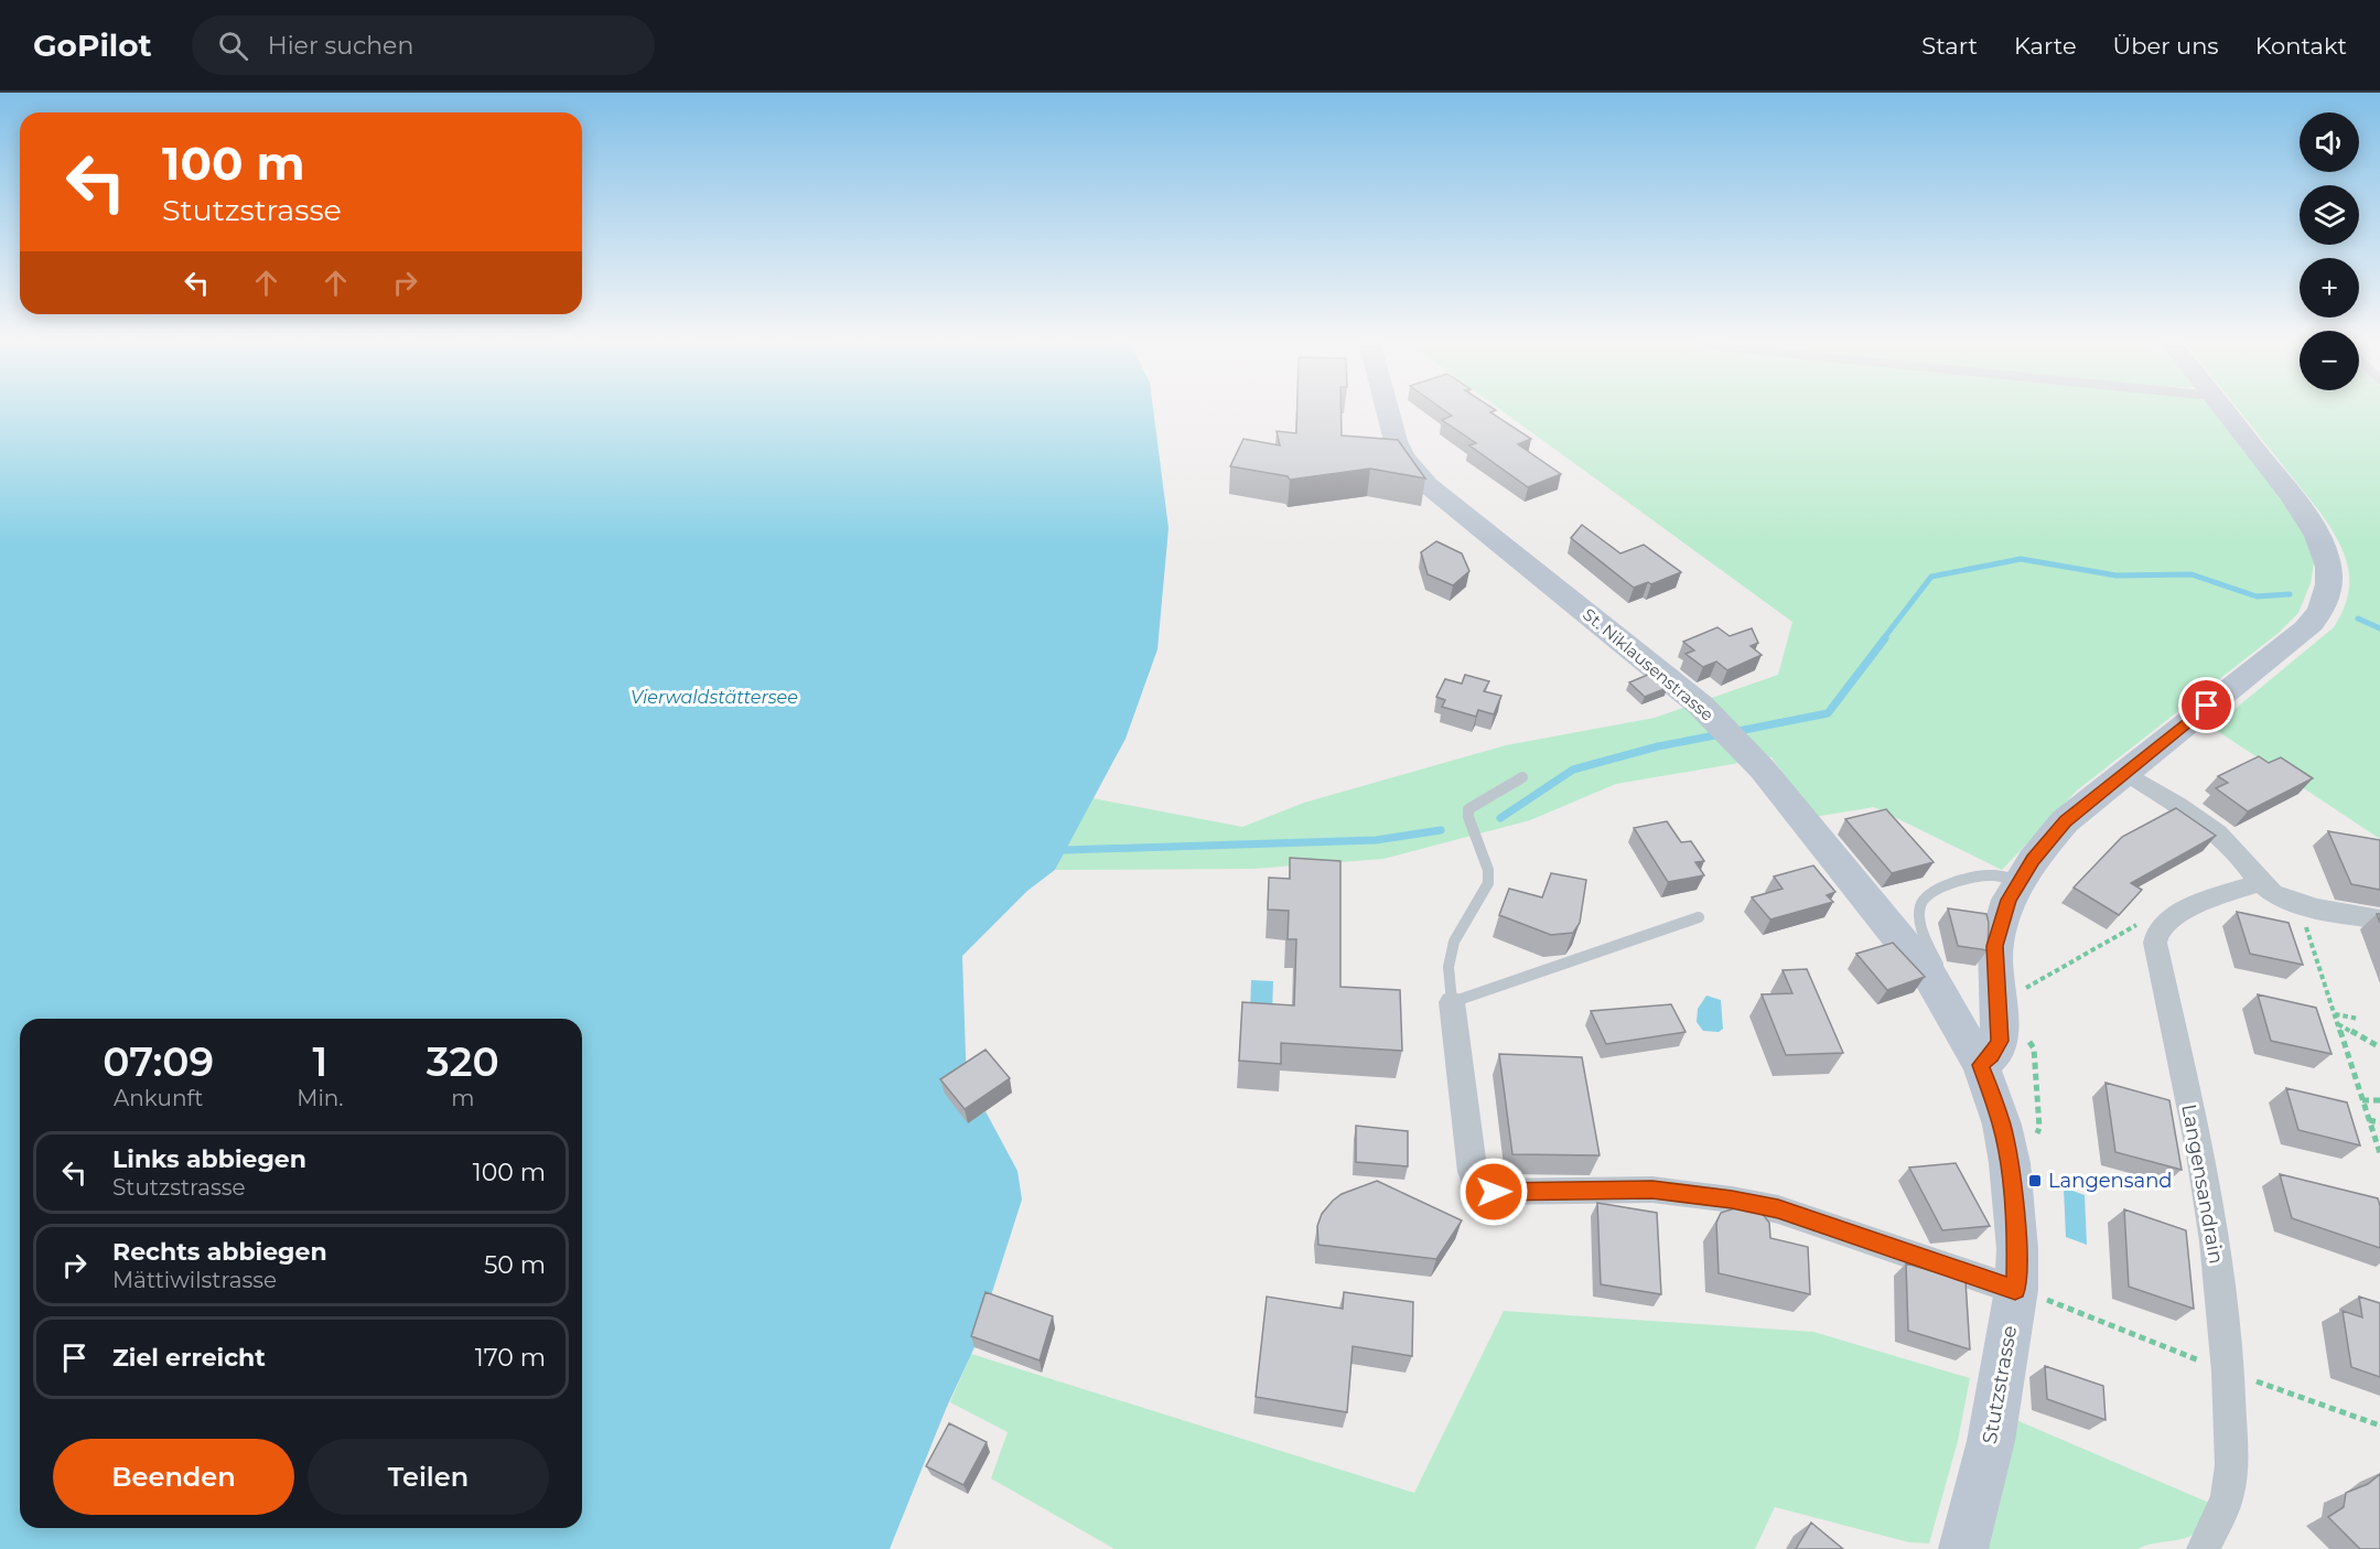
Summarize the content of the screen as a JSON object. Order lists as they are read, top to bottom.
{
  "streets": {
    "street": ["St. Niklausenstrasse", "Langensandrain", "Stutzstrasse"]
  },
  "crossings": [
    ["St. Niklausenstrasse", "Stutzstrasse"]
  ],
  "water": ["Vierwaldstättersee"],
  "places": {
    "transit": ["Langensand"]
  },
  "page": {
    "header": "GoPilot",
    "search": "Hier suchen",
    "nav": [
      "Start",
      "Karte",
      "Über uns",
      "Kontakt"
    ],
    "map_buttons": ["+", "−"],
    "turn": ["100 m", "Stutzstrasse"],
    "eta": [
      "07:09",
      "Ankunft",
      "1",
      "Min.",
      "320",
      "m"
    ],
    "list": [
      {
        "name": "Links abbiegen",
        "note": "Stutzstrasse",
        "value": "100 m"
      },
      {
        "name": "Rechts abbiegen",
        "note": "Mättiwilstrasse",
        "value": "50 m"
      },
      {
        "name": "Ziel erreicht",
        "value": "170 m"
      }
    ],
    "buttons": ["Beenden", "Teilen"]
  }
}
